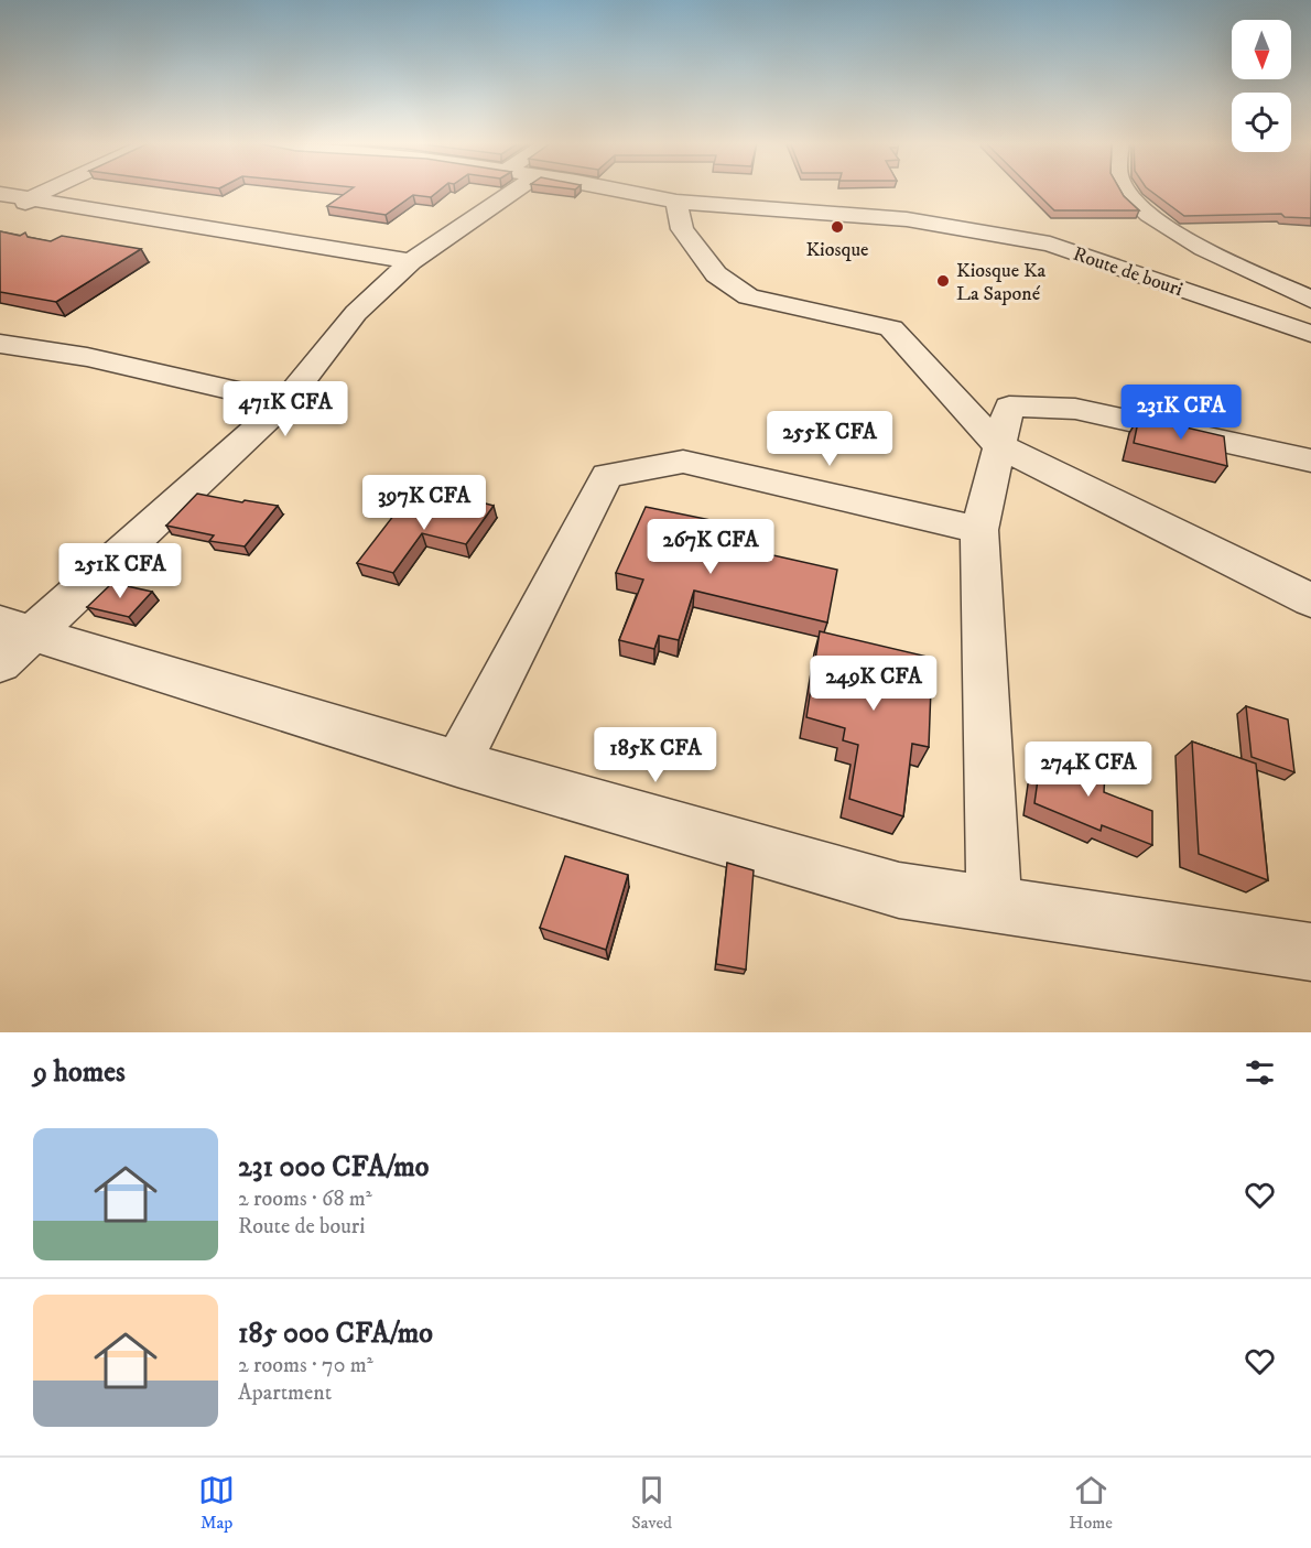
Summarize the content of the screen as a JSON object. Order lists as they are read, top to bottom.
{
  "streets": {
    "street": ["Route de bouri"]
  },
  "places": ["Kiosque", "Kiosque Ka La Saponé"],
  "north": "bottom",
  "page": {
    "price": [
      "471K CFA",
      "231K CFA",
      "255K CFA",
      "397K CFA",
      "267K CFA",
      "251K CFA",
      "249K CFA",
      "185K CFA",
      "274K CFA"
    ],
    "heading": "9 homes",
    "list": [
      {
        "name": "231 000 CFA/mo",
        "note": "2 rooms · 68 m² · Route de bouri"
      },
      {
        "name": "185 000 CFA/mo",
        "note": "2 rooms · 70 m² · Apartment"
      }
    ],
    "tabs": ["Map", "Saved", "Home"]
  }
}
